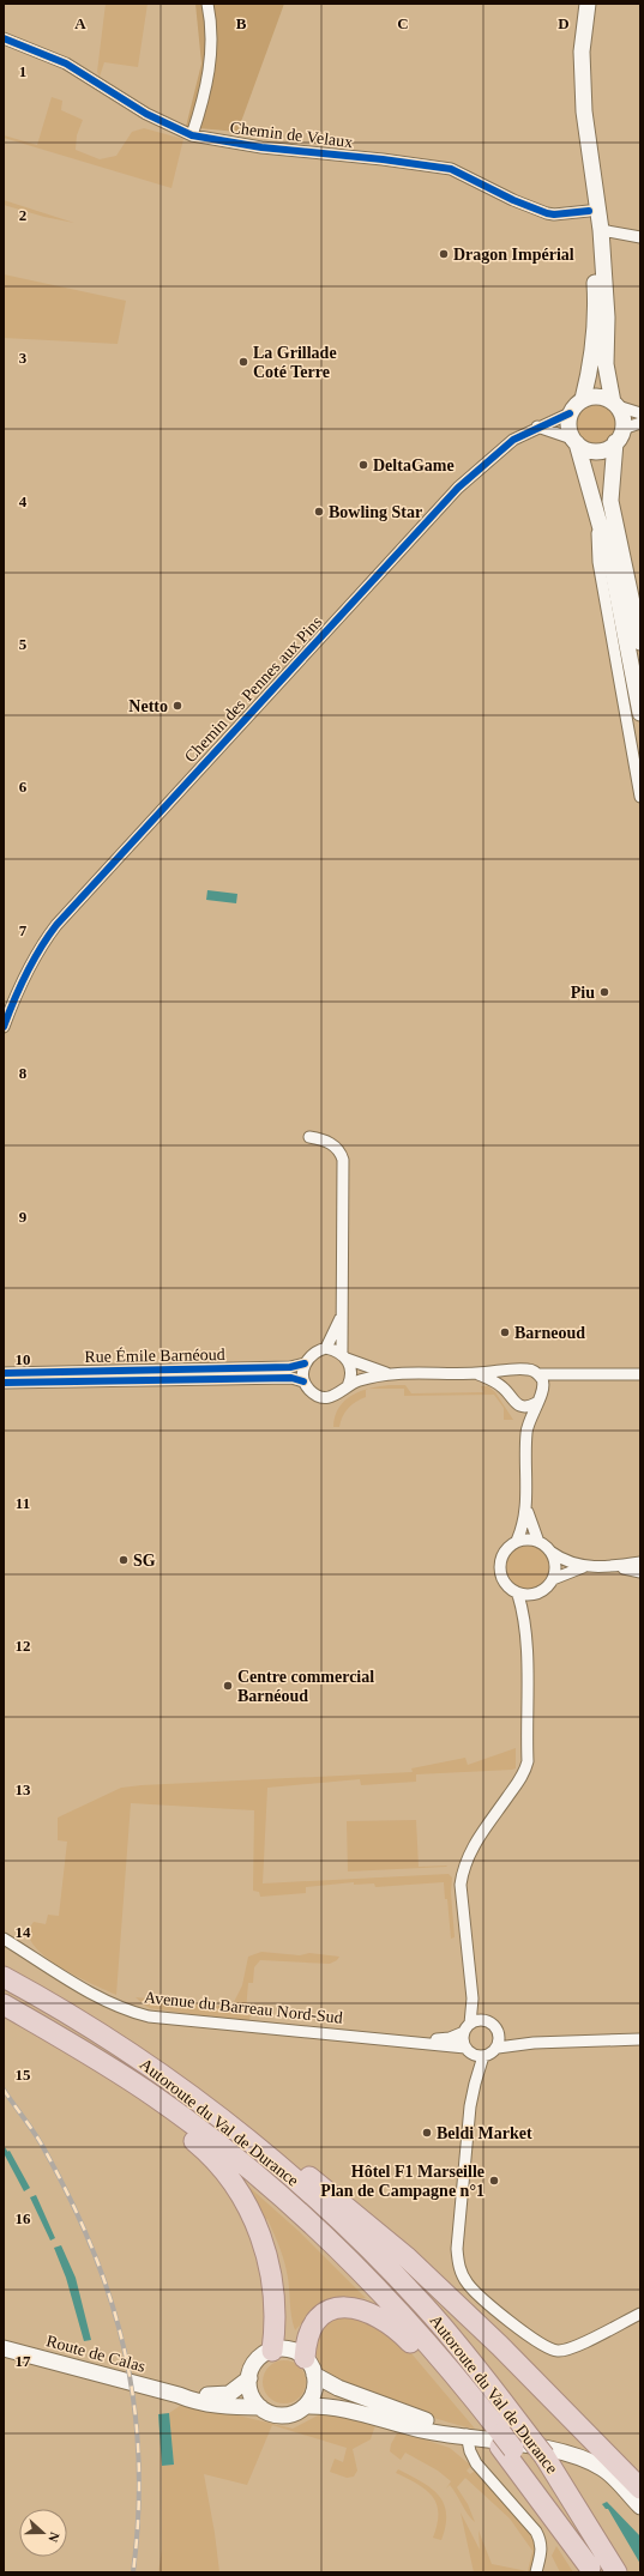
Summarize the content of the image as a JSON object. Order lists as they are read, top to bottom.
{
  "streets": {
    "highway": ["Autoroute du Val de Durance"],
    "main road": ["Route de Calas"],
    "street": [
      "Chemin de Velaux",
      "Chemin des Pennes aux Pins",
      "Rue Émile Barnéoud",
      "Avenue du Barreau Nord-Sud"
    ]
  },
  "places": [
    "Dragon Impérial",
    "La Grillade Coté Terre",
    "DeltaGame",
    "Bowling Star",
    "Netto",
    "Piu",
    "Barneoud",
    "SG",
    "Centre commercial Barnéoud",
    "Beldi Market",
    "Hôtel F1 Marseille Plan de Campagne n°1"
  ],
  "north": "right",
  "grid": {
    "columns": [
      "A",
      "B",
      "C",
      "D"
    ],
    "rows": [
      "1",
      "2",
      "3",
      "4",
      "5",
      "6",
      "7",
      "8",
      "9",
      "10",
      "11",
      "12",
      "13",
      "14",
      "15",
      "16",
      "17"
    ]
  }
}
